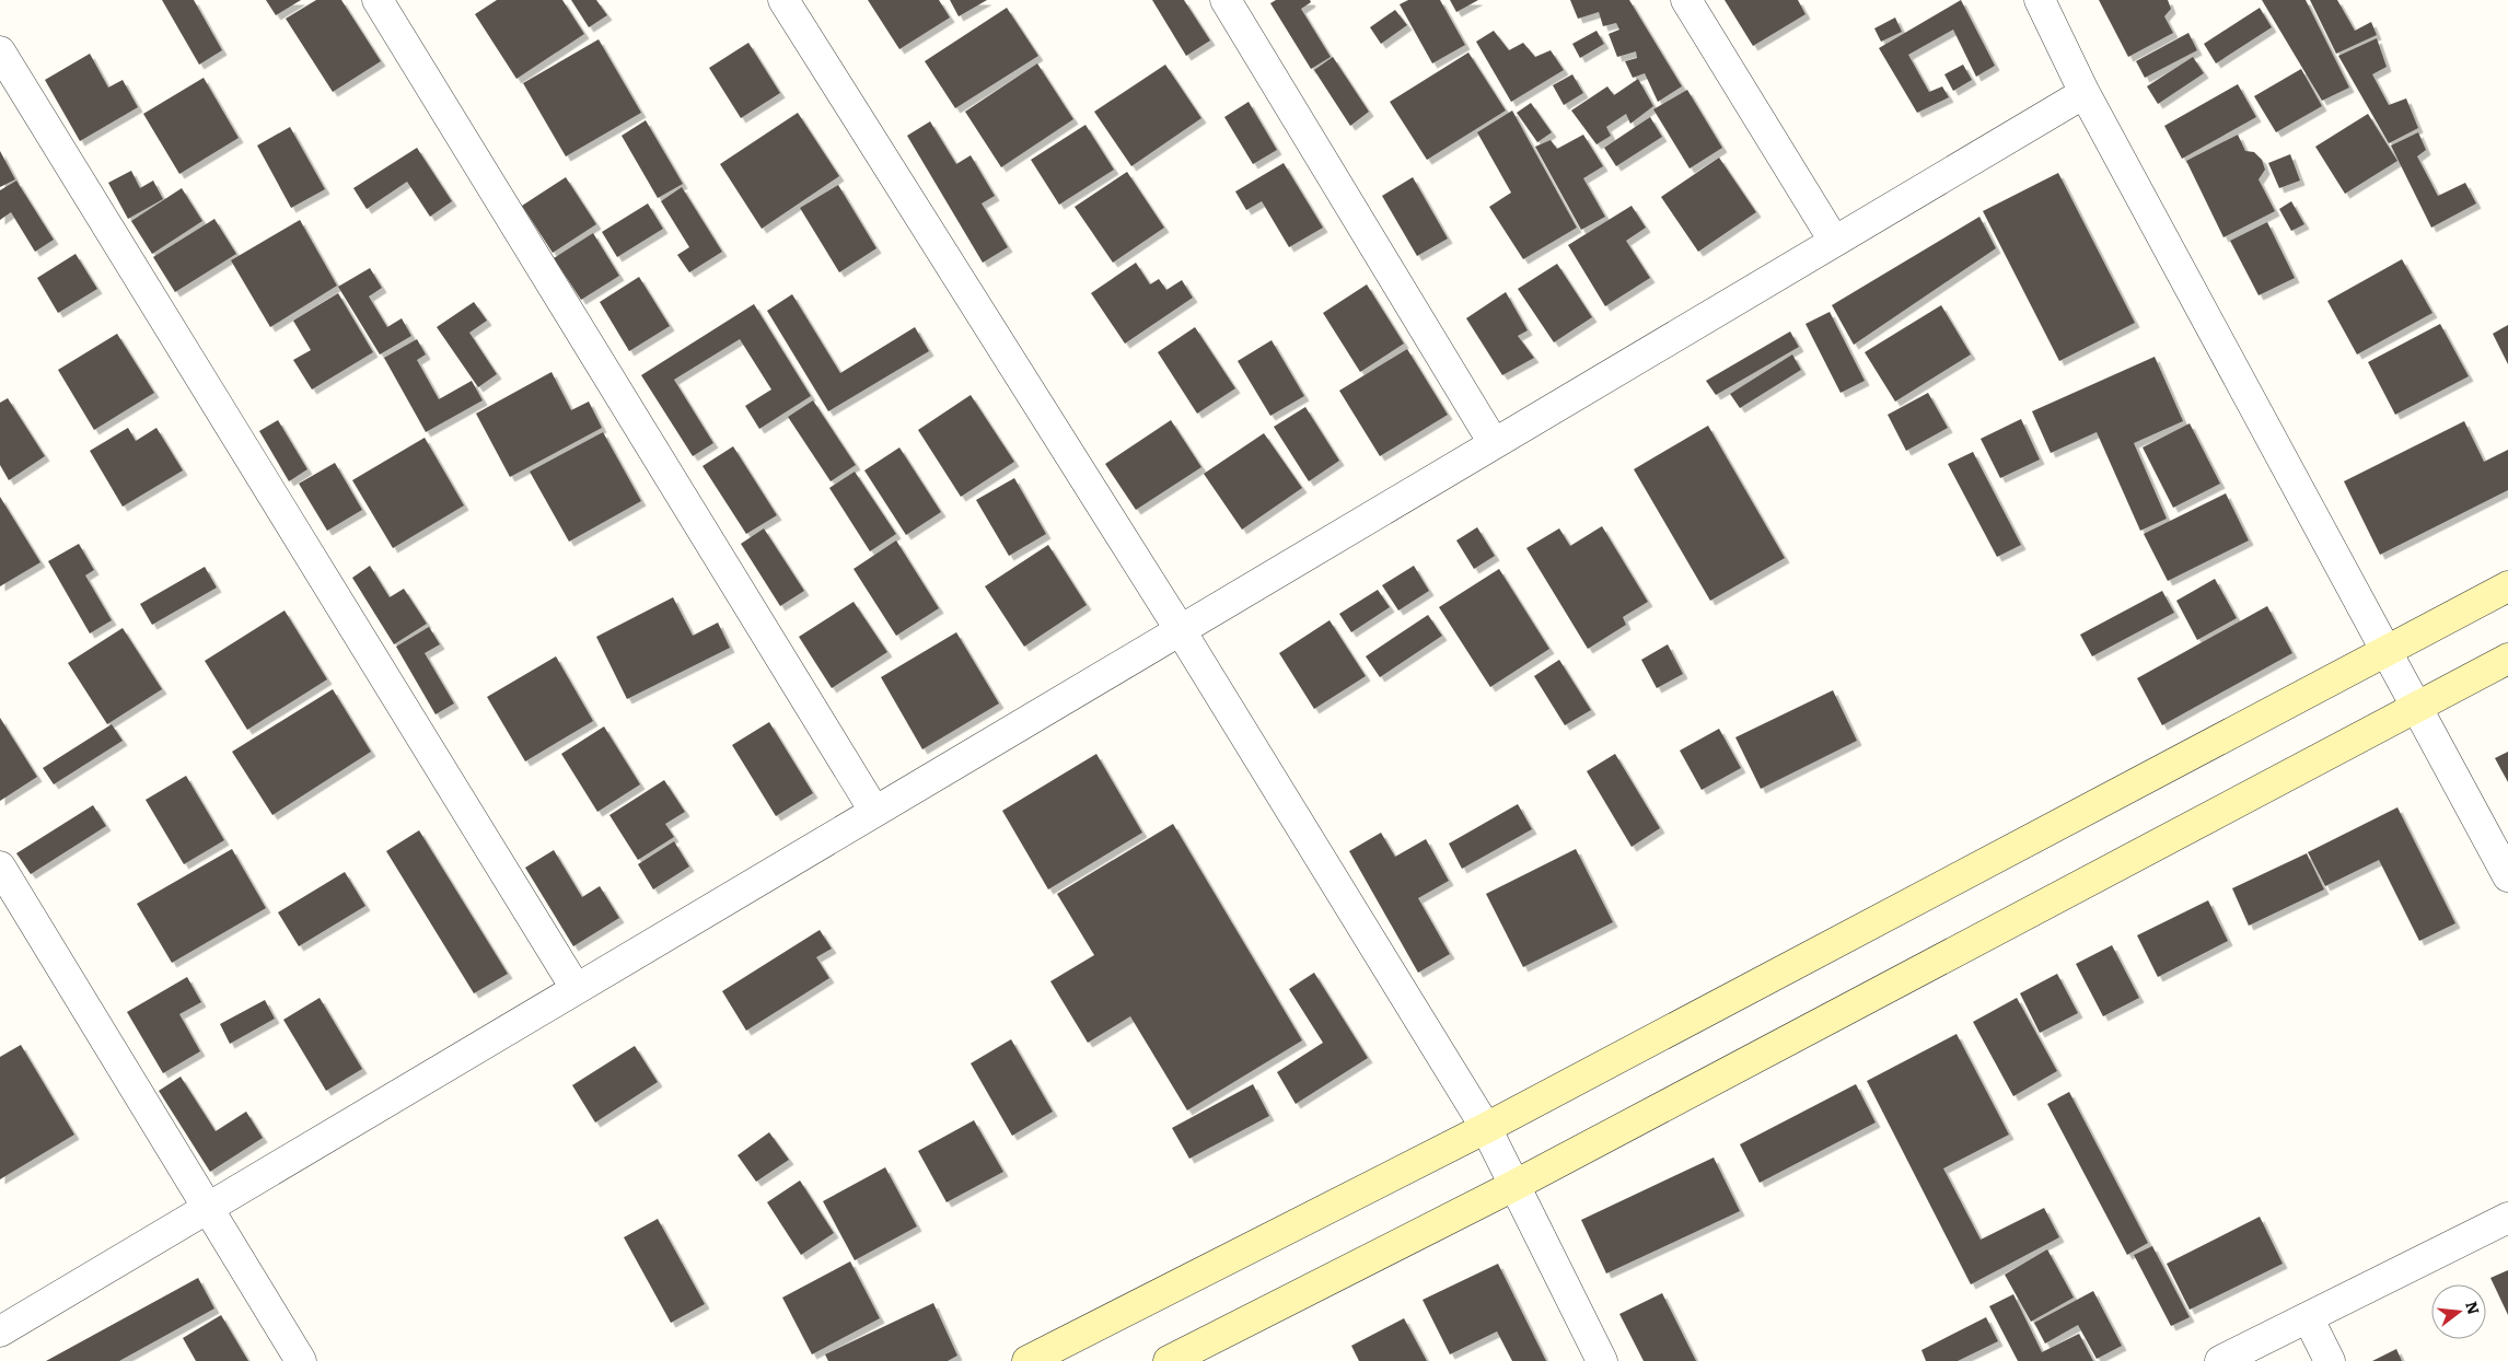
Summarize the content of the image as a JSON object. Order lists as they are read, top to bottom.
{
  "north": "right"
}
